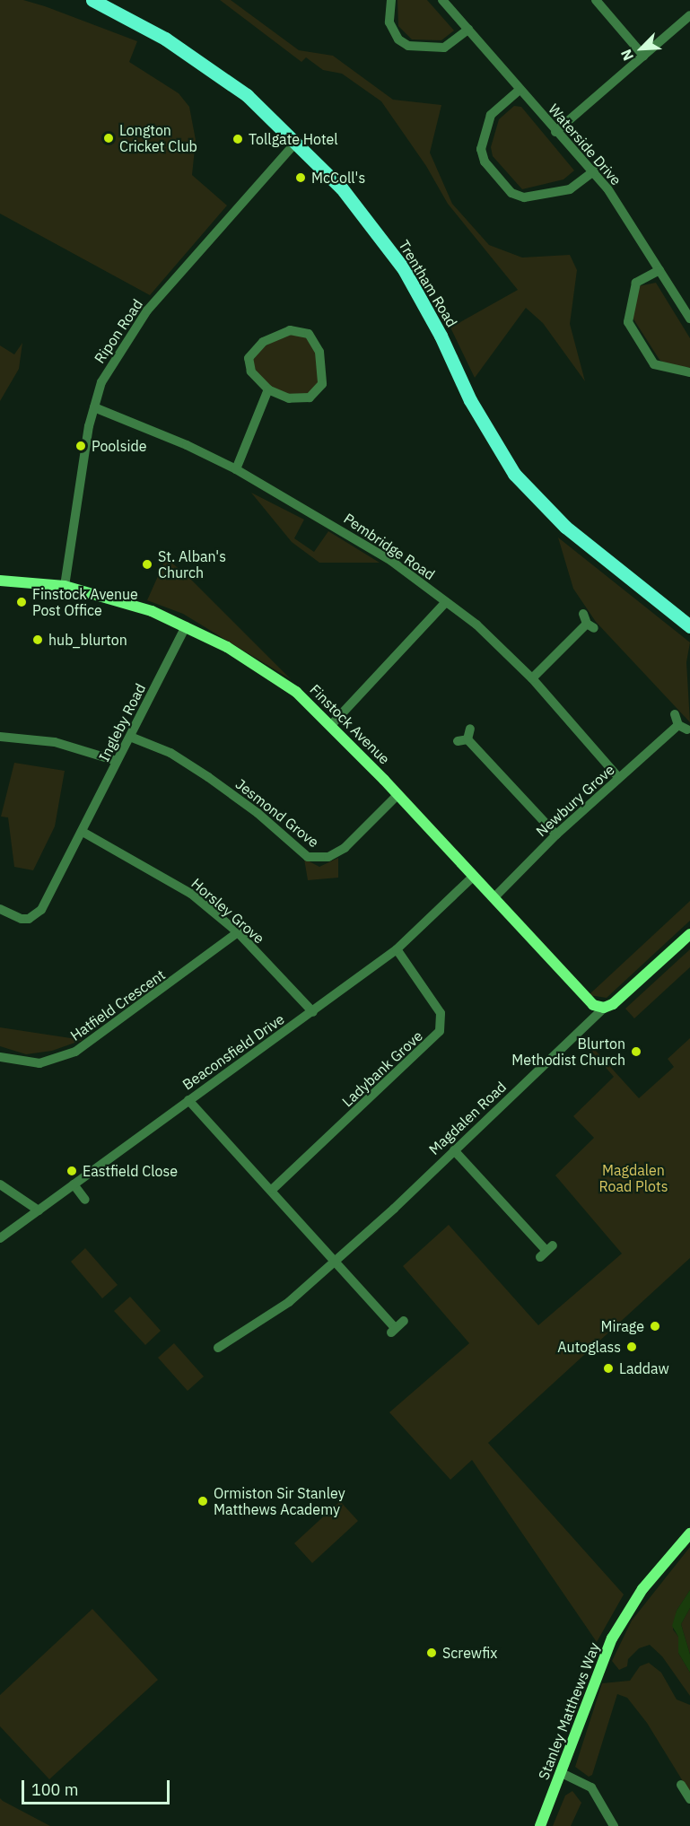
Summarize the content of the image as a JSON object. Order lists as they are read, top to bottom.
{
  "streets": {
    "main road": ["Trentham Road"],
    "street": [
      "Waterside Drive",
      "Ripon Road",
      "Pembridge Road",
      "Ingleby Road",
      "Finstock Avenue",
      "Newbury Grove",
      "Jesmond Grove",
      "Horsley Grove",
      "Hatfield Crescent",
      "Beaconsfield Drive",
      "Ladybank Grove",
      "Magdalen Road",
      "Stanley Matthews Way"
    ]
  },
  "crossings": [
    ["Trentham Road", "Ripon Road"],
    ["Ripon Road", "Pembridge Road"],
    ["Ripon Road", "Finstock Avenue"],
    ["Pembridge Road", "Newbury Grove"],
    ["Ingleby Road", "Finstock Avenue"],
    ["Ingleby Road", "Jesmond Grove"],
    ["Ingleby Road", "Horsley Grove"],
    ["Finstock Avenue", "Newbury Grove"],
    ["Finstock Avenue", "Jesmond Grove"],
    ["Finstock Avenue", "Beaconsfield Drive"],
    ["Finstock Avenue", "Magdalen Road"],
    ["Horsley Grove", "Hatfield Crescent"],
    ["Horsley Grove", "Beaconsfield Drive"],
    ["Beaconsfield Drive", "Ladybank Grove"]
  ],
  "parks": ["Magdalen Road Plots"],
  "places": [
    "Longton Cricket Club",
    "Tollgate Hotel",
    "McColl's",
    "Poolside",
    "St. Alban's Church",
    "Finstock Avenue Post Office",
    "hub_blurton",
    "Blurton Methodist Church",
    "Eastfield Close",
    "Mirage",
    "Autoglass",
    "Laddaw",
    "Ormiston Sir Stanley Matthews Academy",
    "Screwfix"
  ],
  "scale_bar": "100 m",
  "north": "bottom left"
}
